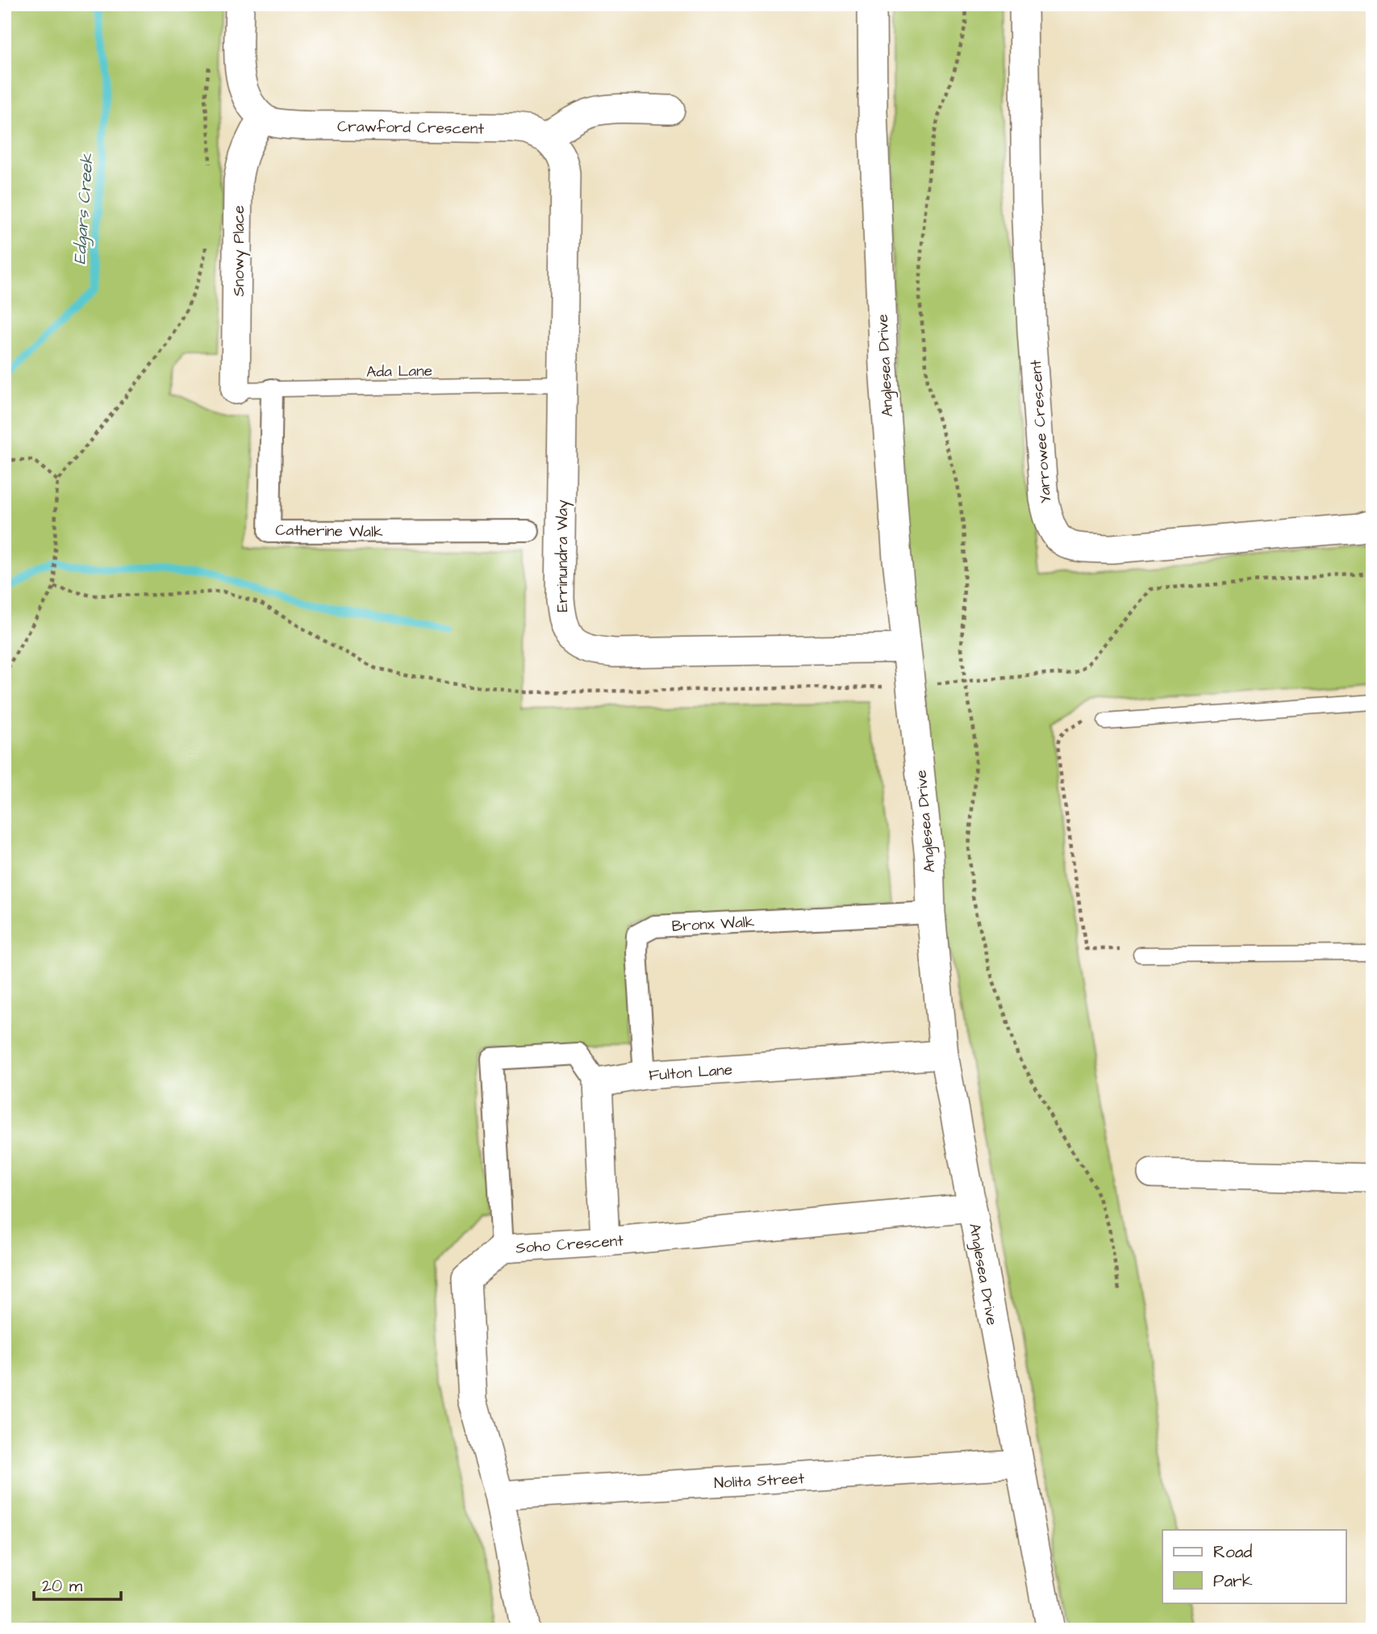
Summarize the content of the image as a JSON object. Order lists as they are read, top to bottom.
{
  "streets": {
    "street": [
      "Crawford Crescent",
      "Snowy Place",
      "Anglesea Drive",
      "Yarrowee Crescent",
      "Catherine Walk",
      "Errinundra Way",
      "Bronx Walk",
      "Fulton Lane",
      "Soho Crescent",
      "Nolita Street"
    ],
    "lane": ["Ada Lane"]
  },
  "crossings": [
    ["Crawford Crescent", "Snowy Place"],
    ["Crawford Crescent", "Errinundra Way"],
    ["Snowy Place", "Ada Lane"],
    ["Anglesea Drive", "Errinundra Way"],
    ["Anglesea Drive", "Bronx Walk"],
    ["Anglesea Drive", "Fulton Lane"],
    ["Anglesea Drive", "Soho Crescent"],
    ["Anglesea Drive", "Nolita Street"],
    ["Ada Lane", "Catherine Walk"],
    ["Ada Lane", "Errinundra Way"],
    ["Bronx Walk", "Fulton Lane"],
    ["Soho Crescent", "Nolita Street"]
  ],
  "water": ["Edgars Creek"],
  "legend": ["Road", "Park"],
  "scale_bar": "20 m"
}
